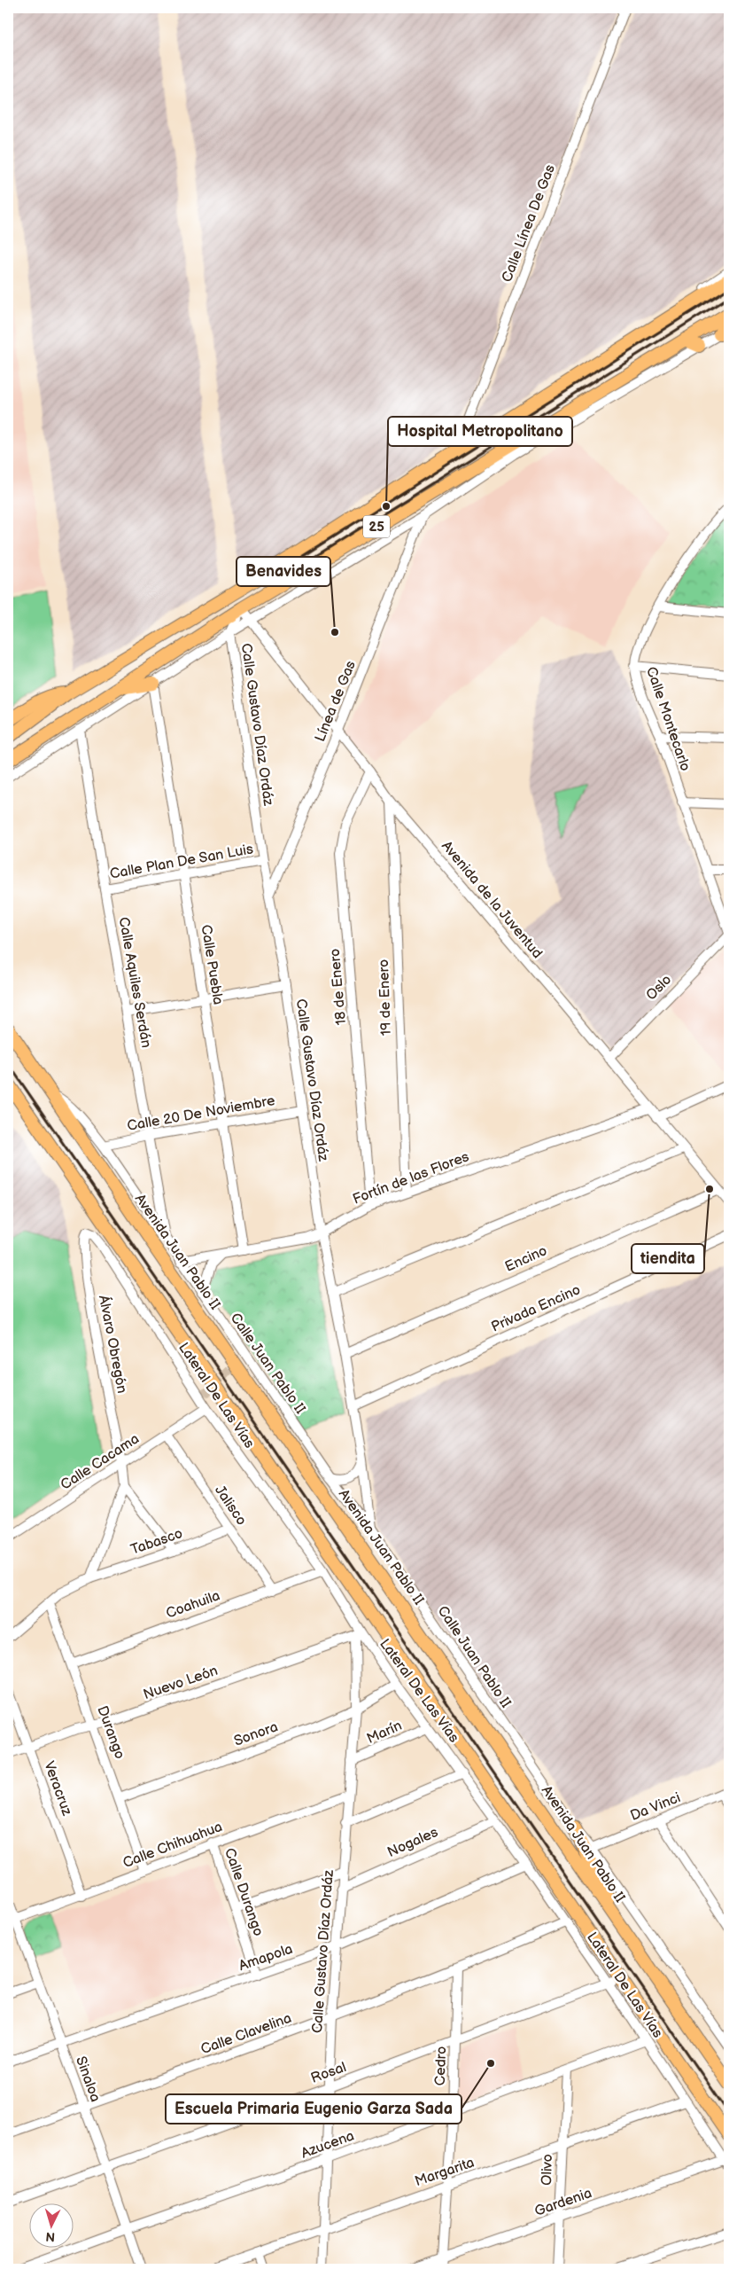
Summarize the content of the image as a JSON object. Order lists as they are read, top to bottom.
{
  "streets": {
    "main road": ["25", "Avenida Juan Pablo II"],
    "street": [
      "Calle Línea De Gas",
      "Línea de Gas",
      "Calle Montecarlo",
      "Calle Gustavo Díaz Ordáz",
      "Calle Plan De San Luis",
      "Avenida de la Juventud",
      "Calle Puebla",
      "Calle Aquiles Serdán",
      "18 de Enero",
      "Oslo",
      "19 de Enero",
      "Calle 20 De Noviembre",
      "Fortín de las Flores",
      "Encino",
      "Privada Encino",
      "Álvaro Obregón",
      "Calle Juan Pablo II",
      "Lateral De Las Vías",
      "Calle Cacama",
      "Jalisco",
      "Tabasco",
      "Coahuila",
      "Nuevo León",
      "Durango",
      "Marín",
      "Sonora",
      "Veracruz",
      "Da Vinci",
      "Nogales",
      "Calle Chihuahua",
      "Calle Durango",
      "Amapola",
      "Calle Clavelina",
      "Cedro",
      "Rosal",
      "Sinaloa",
      "Azucena",
      "Olivo",
      "Margarita",
      "Gardenia"
    ]
  },
  "crossings": [
    ["Calle Línea De Gas", "25"],
    ["25", "Avenida de la Juventud"],
    ["Línea de Gas", "Calle Gustavo Díaz Ordáz"],
    ["Línea de Gas", "Avenida de la Juventud"],
    ["Calle Montecarlo", "Oslo"],
    ["Calle Gustavo Díaz Ordáz", "Calle Plan De San Luis"],
    ["Calle Gustavo Díaz Ordáz", "Calle 20 De Noviembre"],
    ["Calle Gustavo Díaz Ordáz", "Fortín de las Flores"],
    ["Calle Gustavo Díaz Ordáz", "Encino"],
    ["Calle Gustavo Díaz Ordáz", "Privada Encino"],
    ["Calle Gustavo Díaz Ordáz", "Calle Juan Pablo II"],
    ["Calle Gustavo Díaz Ordáz", "Lateral De Las Vías"],
    ["Calle Gustavo Díaz Ordáz", "Nuevo León"],
    ["Calle Gustavo Díaz Ordáz", "Marín"],
    ["Calle Gustavo Díaz Ordáz", "Sonora"],
    ["Calle Gustavo Díaz Ordáz", "Nogales"],
    ["Calle Gustavo Díaz Ordáz", "Calle Chihuahua"],
    ["Calle Gustavo Díaz Ordáz", "Amapola"],
    ["Calle Gustavo Díaz Ordáz", "Calle Clavelina"],
    ["Calle Gustavo Díaz Ordáz", "Rosal"],
    ["Calle Gustavo Díaz Ordáz", "Azucena"],
    ["Calle Gustavo Díaz Ordáz", "Margarita"],
    ["Calle Plan De San Luis", "Calle Puebla"],
    ["Calle Plan De San Luis", "Calle Aquiles Serdán"],
    ["Avenida de la Juventud", "18 de Enero"],
    ["Avenida de la Juventud", "Oslo"],
    ["Avenida de la Juventud", "19 de Enero"],
    ["Avenida de la Juventud", "Fortín de las Flores"],
    ["Avenida de la Juventud", "Encino"],
    ["Calle Puebla", "Calle 20 De Noviembre"],
    ["Calle Puebla", "Fortín de las Flores"],
    ["Calle Aquiles Serdán", "Calle 20 De Noviembre"],
    ["Calle Aquiles Serdán", "Calle Juan Pablo II"],
    ["18 de Enero", "Fortín de las Flores"],
    ["19 de Enero", "Fortín de las Flores"],
    ["Calle 20 De Noviembre", "Calle Juan Pablo II"],
    ["Fortín de las Flores", "Calle Juan Pablo II"],
    ["Avenida Juan Pablo II", "Calle Juan Pablo II"],
    ["Álvaro Obregón", "Lateral De Las Vías"],
    ["Álvaro Obregón", "Calle Cacama"],
    ["Calle Juan Pablo II", "Da Vinci"],
    ["Lateral De Las Vías", "Calle Cacama"],
    ["Lateral De Las Vías", "Coahuila"],
    ["Lateral De Las Vías", "Nuevo León"],
    ["Lateral De Las Vías", "Marín"],
    ["Lateral De Las Vías", "Sonora"],
    ["Lateral De Las Vías", "Nogales"],
    ["Lateral De Las Vías", "Amapola"],
    ["Lateral De Las Vías", "Calle Clavelina"],
    ["Lateral De Las Vías", "Rosal"],
    ["Lateral De Las Vías", "Azucena"],
    ["Lateral De Las Vías", "Margarita"],
    ["Lateral De Las Vías", "Gardenia"],
    ["Calle Cacama", "Jalisco"],
    ["Jalisco", "Tabasco"],
    ["Jalisco", "Coahuila"],
    ["Tabasco", "Durango"],
    ["Coahuila", "Durango"],
    ["Nuevo León", "Durango"],
    ["Nuevo León", "Veracruz"],
    ["Durango", "Sonora"],
    ["Durango", "Calle Chihuahua"],
    ["Veracruz", "Calle Chihuahua"],
    ["Calle Chihuahua", "Calle Durango"],
    ["Calle Chihuahua", "Sinaloa"],
    ["Calle Durango", "Amapola"],
    ["Amapola", "Sinaloa"],
    ["Calle Clavelina", "Cedro"],
    ["Calle Clavelina", "Sinaloa"],
    ["Cedro", "Rosal"],
    ["Cedro", "Azucena"],
    ["Cedro", "Margarita"],
    ["Cedro", "Gardenia"],
    ["Rosal", "Sinaloa"],
    ["Sinaloa", "Azucena"],
    ["Azucena", "Olivo"],
    ["Olivo", "Margarita"],
    ["Olivo", "Gardenia"]
  ],
  "places": [
    "Hospital Metropolitano",
    "Benavides",
    "tiendita",
    "Escuela Primaria Eugenio Garza Sada"
  ],
  "north": "bottom"
}
